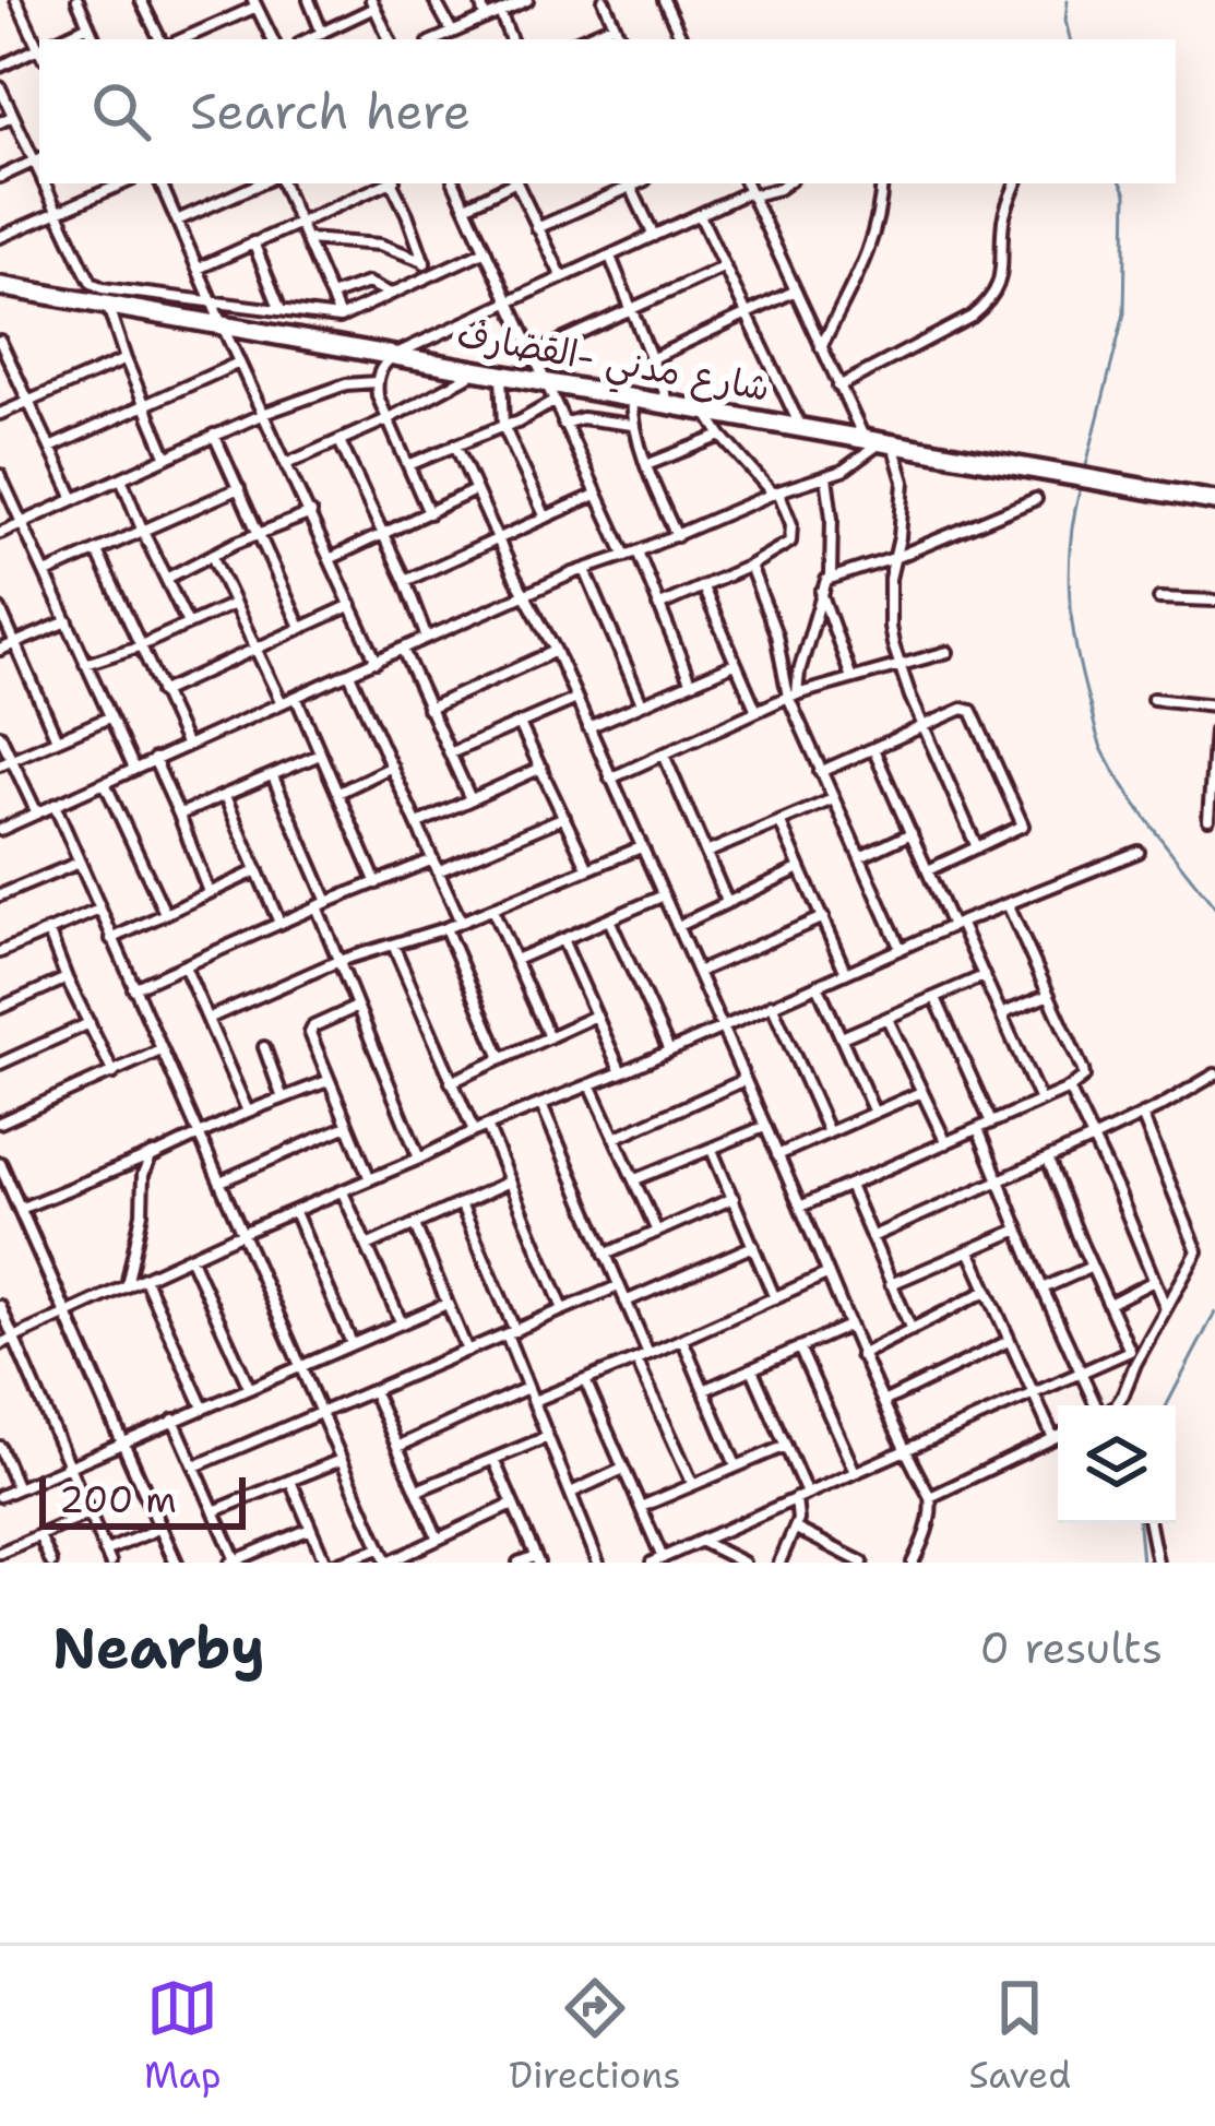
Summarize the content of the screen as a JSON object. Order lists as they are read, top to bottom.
{
  "streets": {
    "highway": ["شارع مدني -القضارف"]
  },
  "scale_bar": "200 m",
  "page": {
    "search": "Search here",
    "scale": "200 m",
    "heading": ["Nearby", "0 results"],
    "nav": ["Map", "Directions", "Saved"]
  }
}
